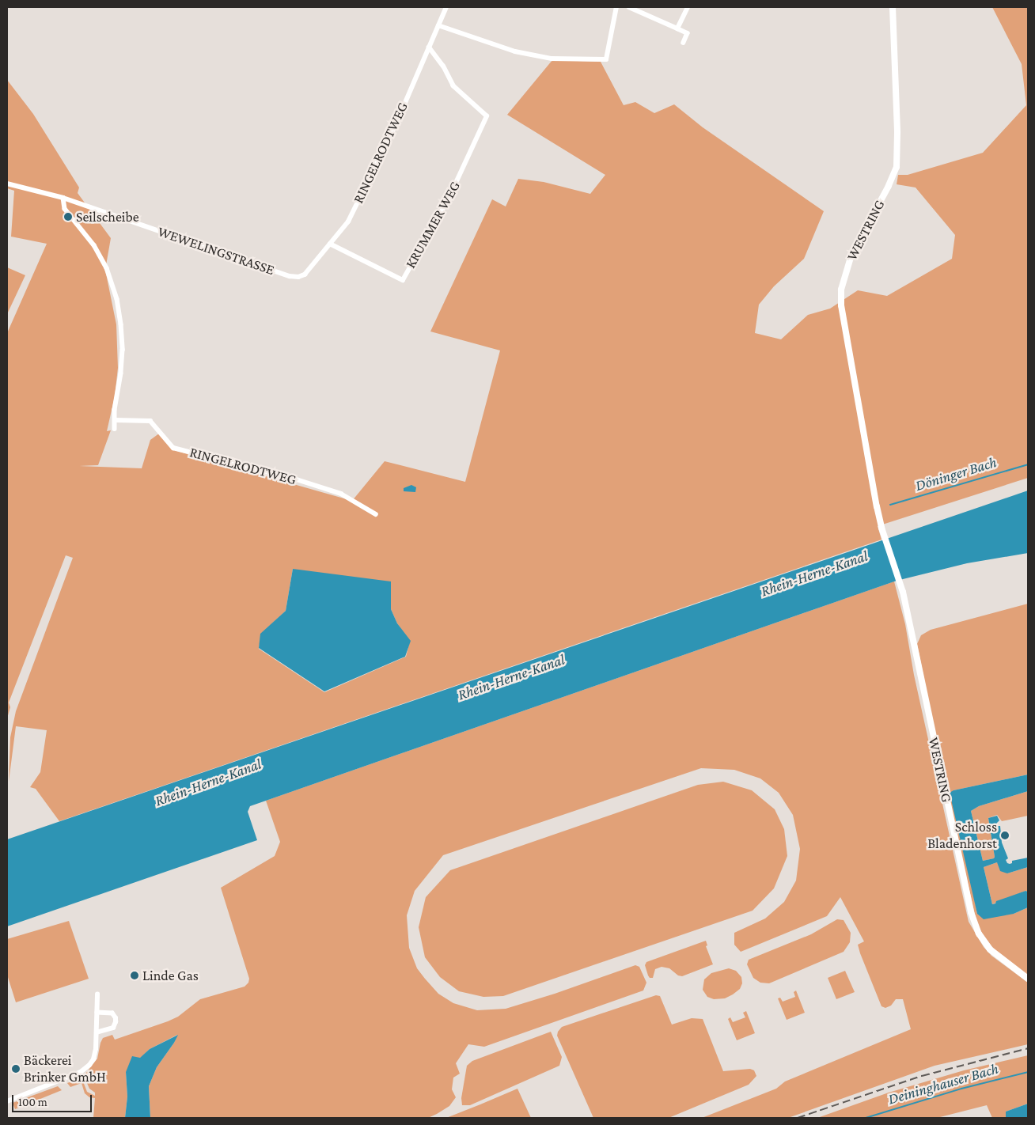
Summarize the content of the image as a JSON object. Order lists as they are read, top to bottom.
{
  "streets": {
    "main road": ["WESTRING"],
    "street": ["RINGELRODTWEG", "KRUMMER WEG", "WEWELINGSTRASSE"]
  },
  "crossings": [
    ["RINGELRODTWEG", "KRUMMER WEG"],
    ["RINGELRODTWEG", "WEWELINGSTRASSE"]
  ],
  "water": ["Döninger Bach", "Rhein-Herne-Kanal", "Deininghauser Bach"],
  "places": [
    "Seilscheibe",
    "Schloss Bladenhorst",
    "Linde Gas",
    "Bäckerei Brinker GmbH"
  ],
  "scale_bar": "100 m"
}
